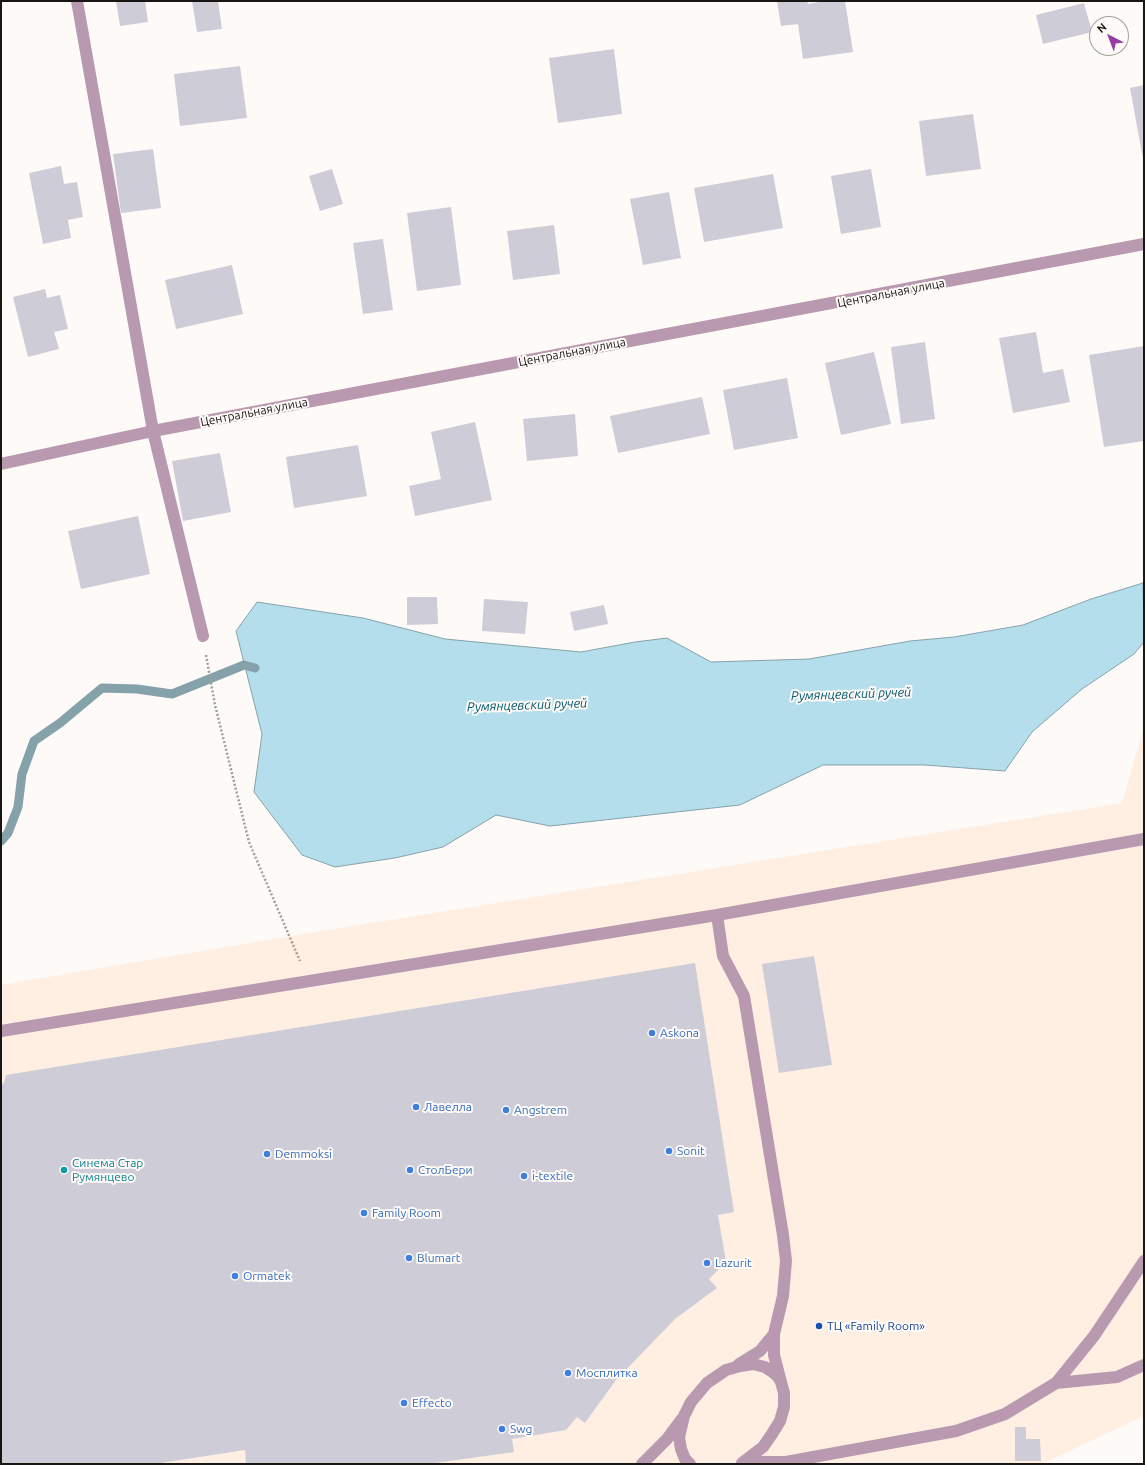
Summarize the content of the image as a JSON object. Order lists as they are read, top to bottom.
{
  "streets": {
    "street": ["Центральная улица"]
  },
  "water": ["Румянцевский ручей"],
  "places": [
    "Askona",
    "Лавелла",
    "Angstrem",
    "Sonit",
    "Demmoksi",
    "Синема Стар Румянцево",
    "СтолБери",
    "i-textile",
    "Family Room",
    "Blumart",
    "Lazurit",
    "Ormatek",
    "ТЦ «Family Room»",
    "Мосплитка",
    "Effecto",
    "Swg"
  ],
  "north": "top left"
}
